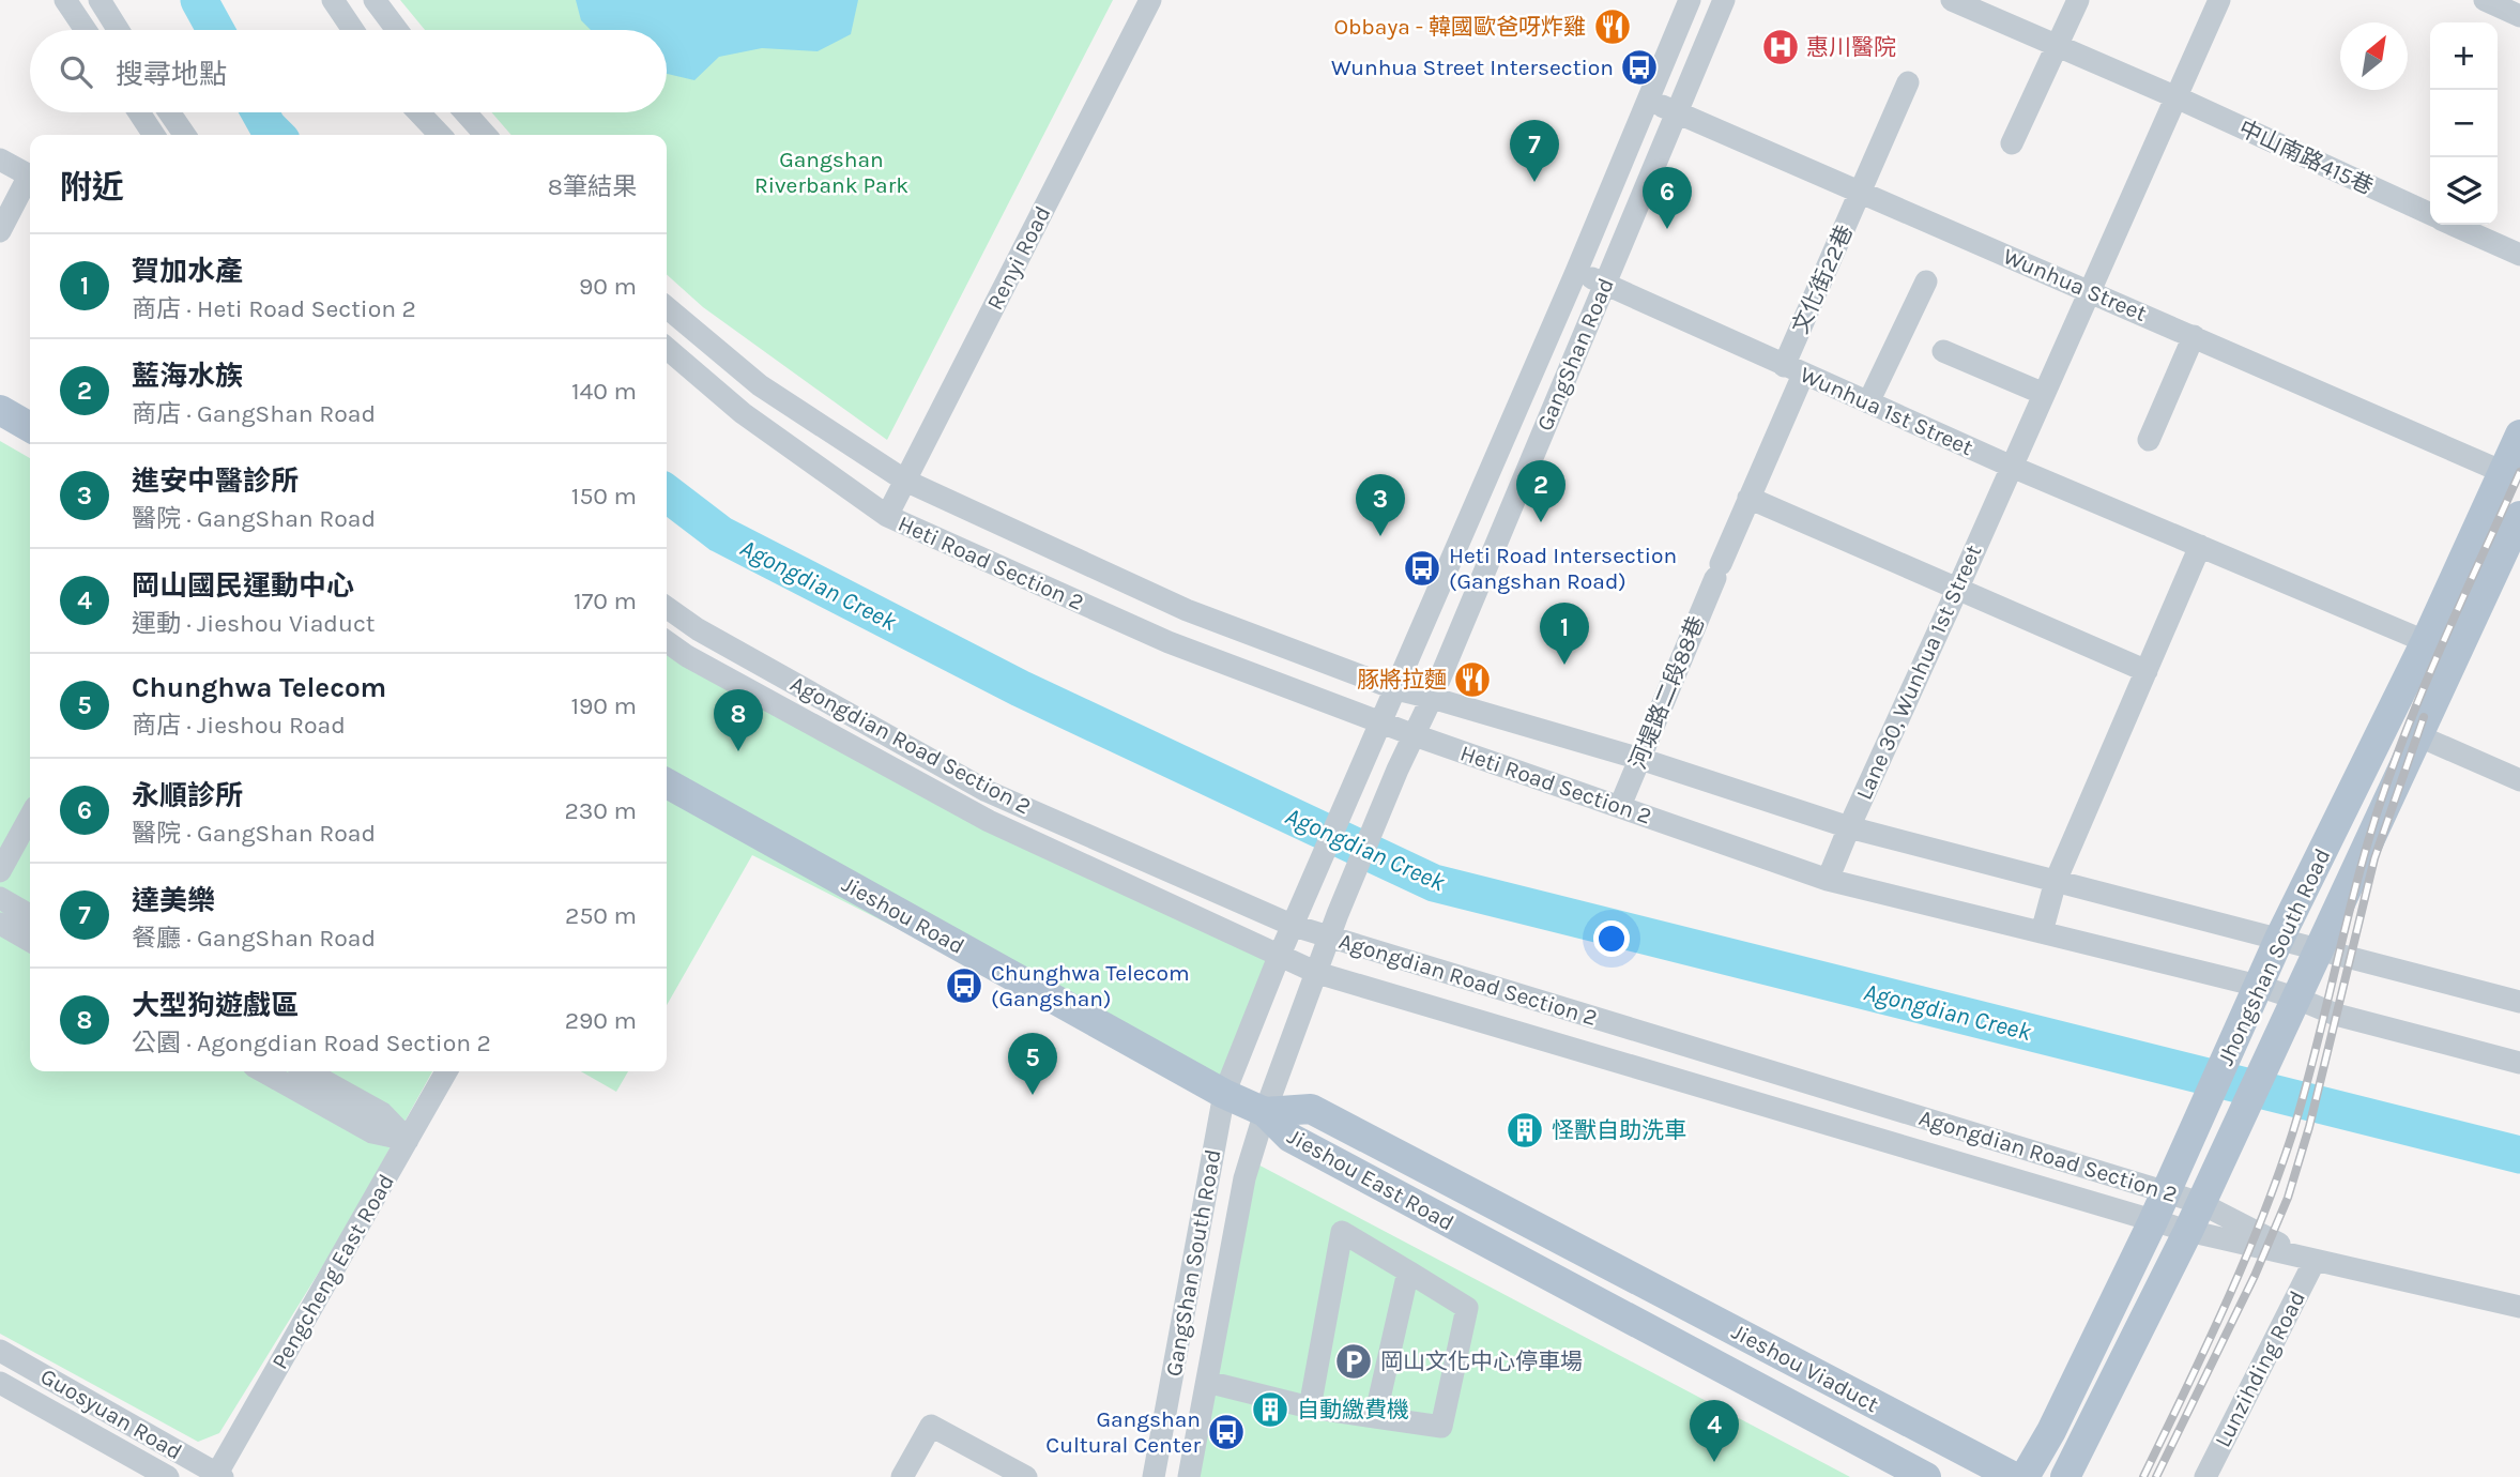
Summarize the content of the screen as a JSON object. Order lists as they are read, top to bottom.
{
  "streets": {
    "main road": [
      "Jieshou Road",
      "Jhongshan South Road",
      "Jieshou East Road",
      "Jieshou Viaduct"
    ],
    "street": [
      "中山南路415巷",
      "Renyi Road",
      "文化街22巷",
      "Wunhua Street",
      "GangShan Road",
      "Wunhua 1st Street",
      "Heti Road Section 2",
      "Lane 30, Wunhua 1st Street",
      "河堤路二段88巷",
      "Agongdian Road Section 2",
      "GangShan South Road",
      "Pengcheng East Road",
      "Lunzihding Road",
      "Guosyuan Road"
    ]
  },
  "crossings": [
    ["中山南路415巷", "Lane 30, Wunhua 1st Street"],
    ["Renyi Road", "Heti Road Section 2"],
    ["文化街22巷", "Wunhua Street"],
    ["文化街22巷", "Wunhua 1st Street"],
    ["文化街22巷", "河堤路二段88巷"],
    ["Wunhua Street", "GangShan Road"],
    ["Wunhua Street", "Lane 30, Wunhua 1st Street"],
    ["Wunhua Street", "Jhongshan South Road"],
    ["GangShan Road", "Wunhua 1st Street"],
    ["GangShan Road", "Heti Road Section 2"],
    ["GangShan Road", "Agongdian Road Section 2"],
    ["Wunhua 1st Street", "Lane 30, Wunhua 1st Street"],
    ["Wunhua 1st Street", "Jhongshan South Road"],
    ["Heti Road Section 2", "Lane 30, Wunhua 1st Street"],
    ["Heti Road Section 2", "河堤路二段88巷"],
    ["Heti Road Section 2", "Jhongshan South Road"],
    ["Agongdian Road Section 2", "Jhongshan South Road"],
    ["Agongdian Road Section 2", "Lunzihding Road"],
    ["Jieshou Road", "Jieshou East Road"],
    ["Jieshou Road", "GangShan South Road"],
    ["Jieshou East Road", "GangShan South Road"],
    ["Jieshou East Road", "Jieshou Viaduct"],
    ["Pengcheng East Road", "Guosyuan Road"]
  ],
  "water": ["Agongdian Creek"],
  "parks": ["Gangshan Riverbank Park"],
  "places": {
    "restaurant": ["Obbaya - 韓國歐爸呀炸雞", "豚將拉麵"],
    "hospital": ["惠川醫院"],
    "bus stop": [
      "Wunhua Street Intersection",
      "Heti Road Intersection (Gangshan Road)",
      "Chunghwa Telecom (Gangshan)",
      "Gangshan Cultural Center"
    ],
    "building": ["怪獸自助洗車", "自動繳費機"],
    "parking": ["岡山文化中心停車場"]
  },
  "north": "top right",
  "page": {
    "map_buttons": ["+", "−"],
    "search": "搜尋地點",
    "pins": [
      "7",
      "6",
      "2",
      "3",
      "1",
      "8",
      "5",
      "4"
    ],
    "heading": ["附近", "8筆結果"],
    "list": [
      {
        "mark": "1",
        "name": "賀加水產",
        "note": "商店 · Heti Road Section 2",
        "value": "90 m"
      },
      {
        "mark": "2",
        "name": "藍海水族",
        "note": "商店 · GangShan Road",
        "value": "140 m"
      },
      {
        "mark": "3",
        "name": "進安中醫診所",
        "note": "醫院 · GangShan Road",
        "value": "150 m"
      },
      {
        "mark": "4",
        "name": "岡山國民運動中心",
        "note": "運動 · Jieshou Viaduct",
        "value": "170 m"
      },
      {
        "mark": "5",
        "name": "Chunghwa Telecom",
        "note": "商店 · Jieshou Road",
        "value": "190 m"
      },
      {
        "mark": "6",
        "name": "永順診所",
        "note": "醫院 · GangShan Road",
        "value": "230 m"
      },
      {
        "mark": "7",
        "name": "達美樂",
        "note": "餐廳 · GangShan Road",
        "value": "250 m"
      },
      {
        "mark": "8",
        "name": "大型狗遊戲區",
        "note": "公園 · Agongdian Road Section 2",
        "value": "290 m"
      }
    ]
  }
}
